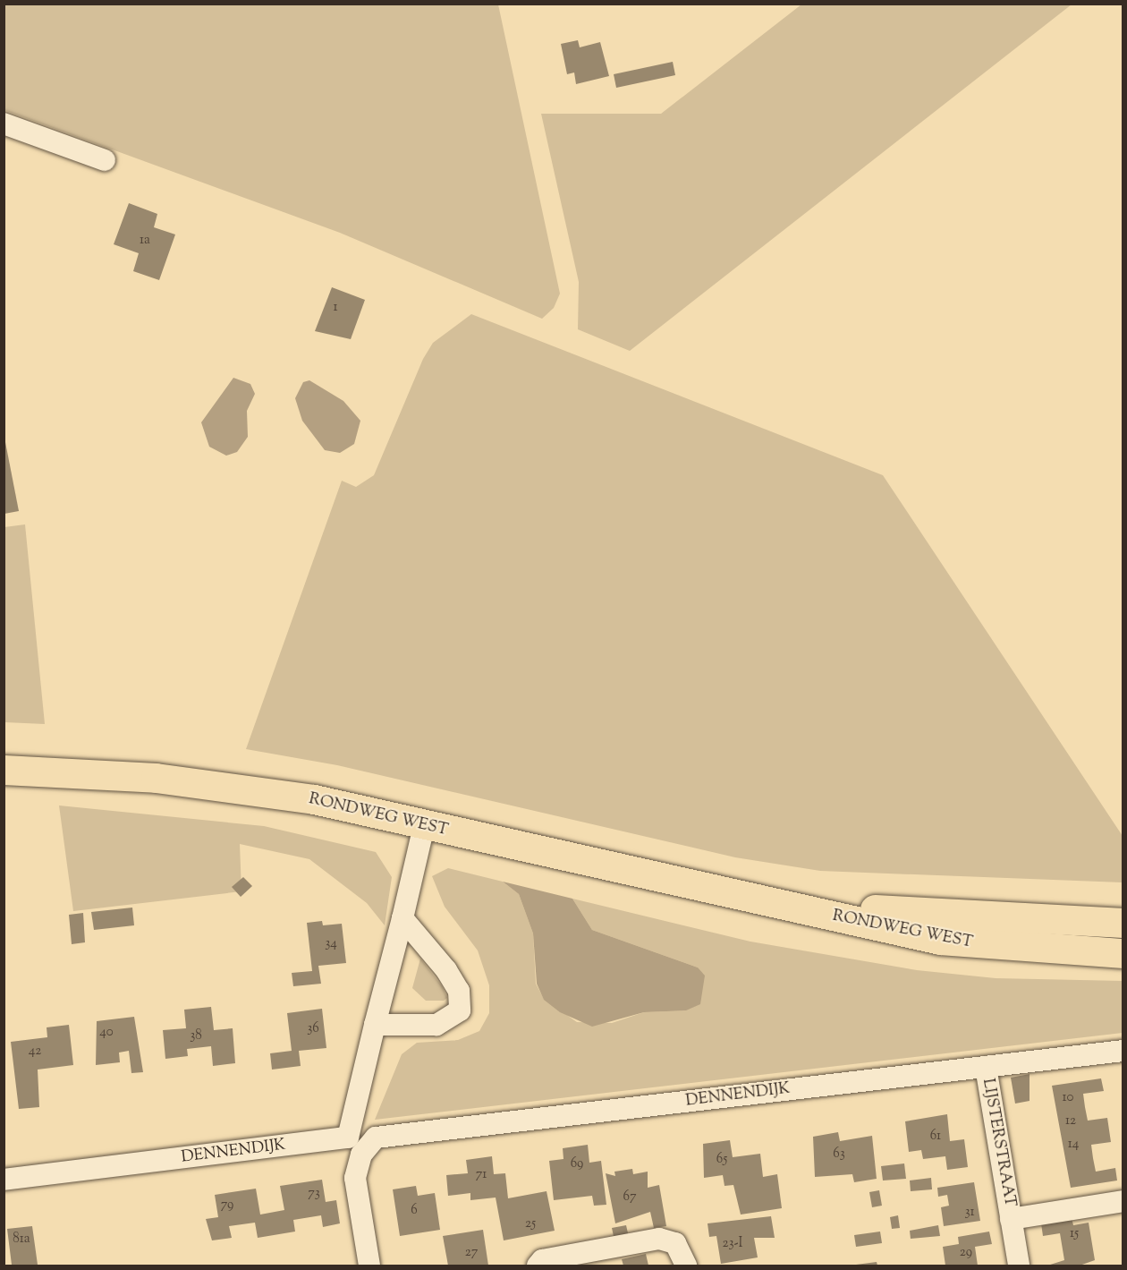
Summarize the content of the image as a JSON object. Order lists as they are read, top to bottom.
{
  "streets": {
    "main road": ["RONDWEG WEST"],
    "street": ["DENNENDIJK", "LIJSTERSTRAAT"]
  },
  "crossings": [
    ["RONDWEG WEST", "DENNENDIJK"],
    ["DENNENDIJK", "LIJSTERSTRAAT"]
  ],
  "house_numbers": [
    "1a",
    "1",
    "34",
    "36",
    "40",
    "38",
    "42",
    "10",
    "12",
    "61",
    "14",
    "63",
    "65",
    "69",
    "71",
    "73",
    "67",
    "79",
    "6",
    "31",
    "25",
    "15",
    "81a",
    "23-I",
    "27",
    "29"
  ]
}
